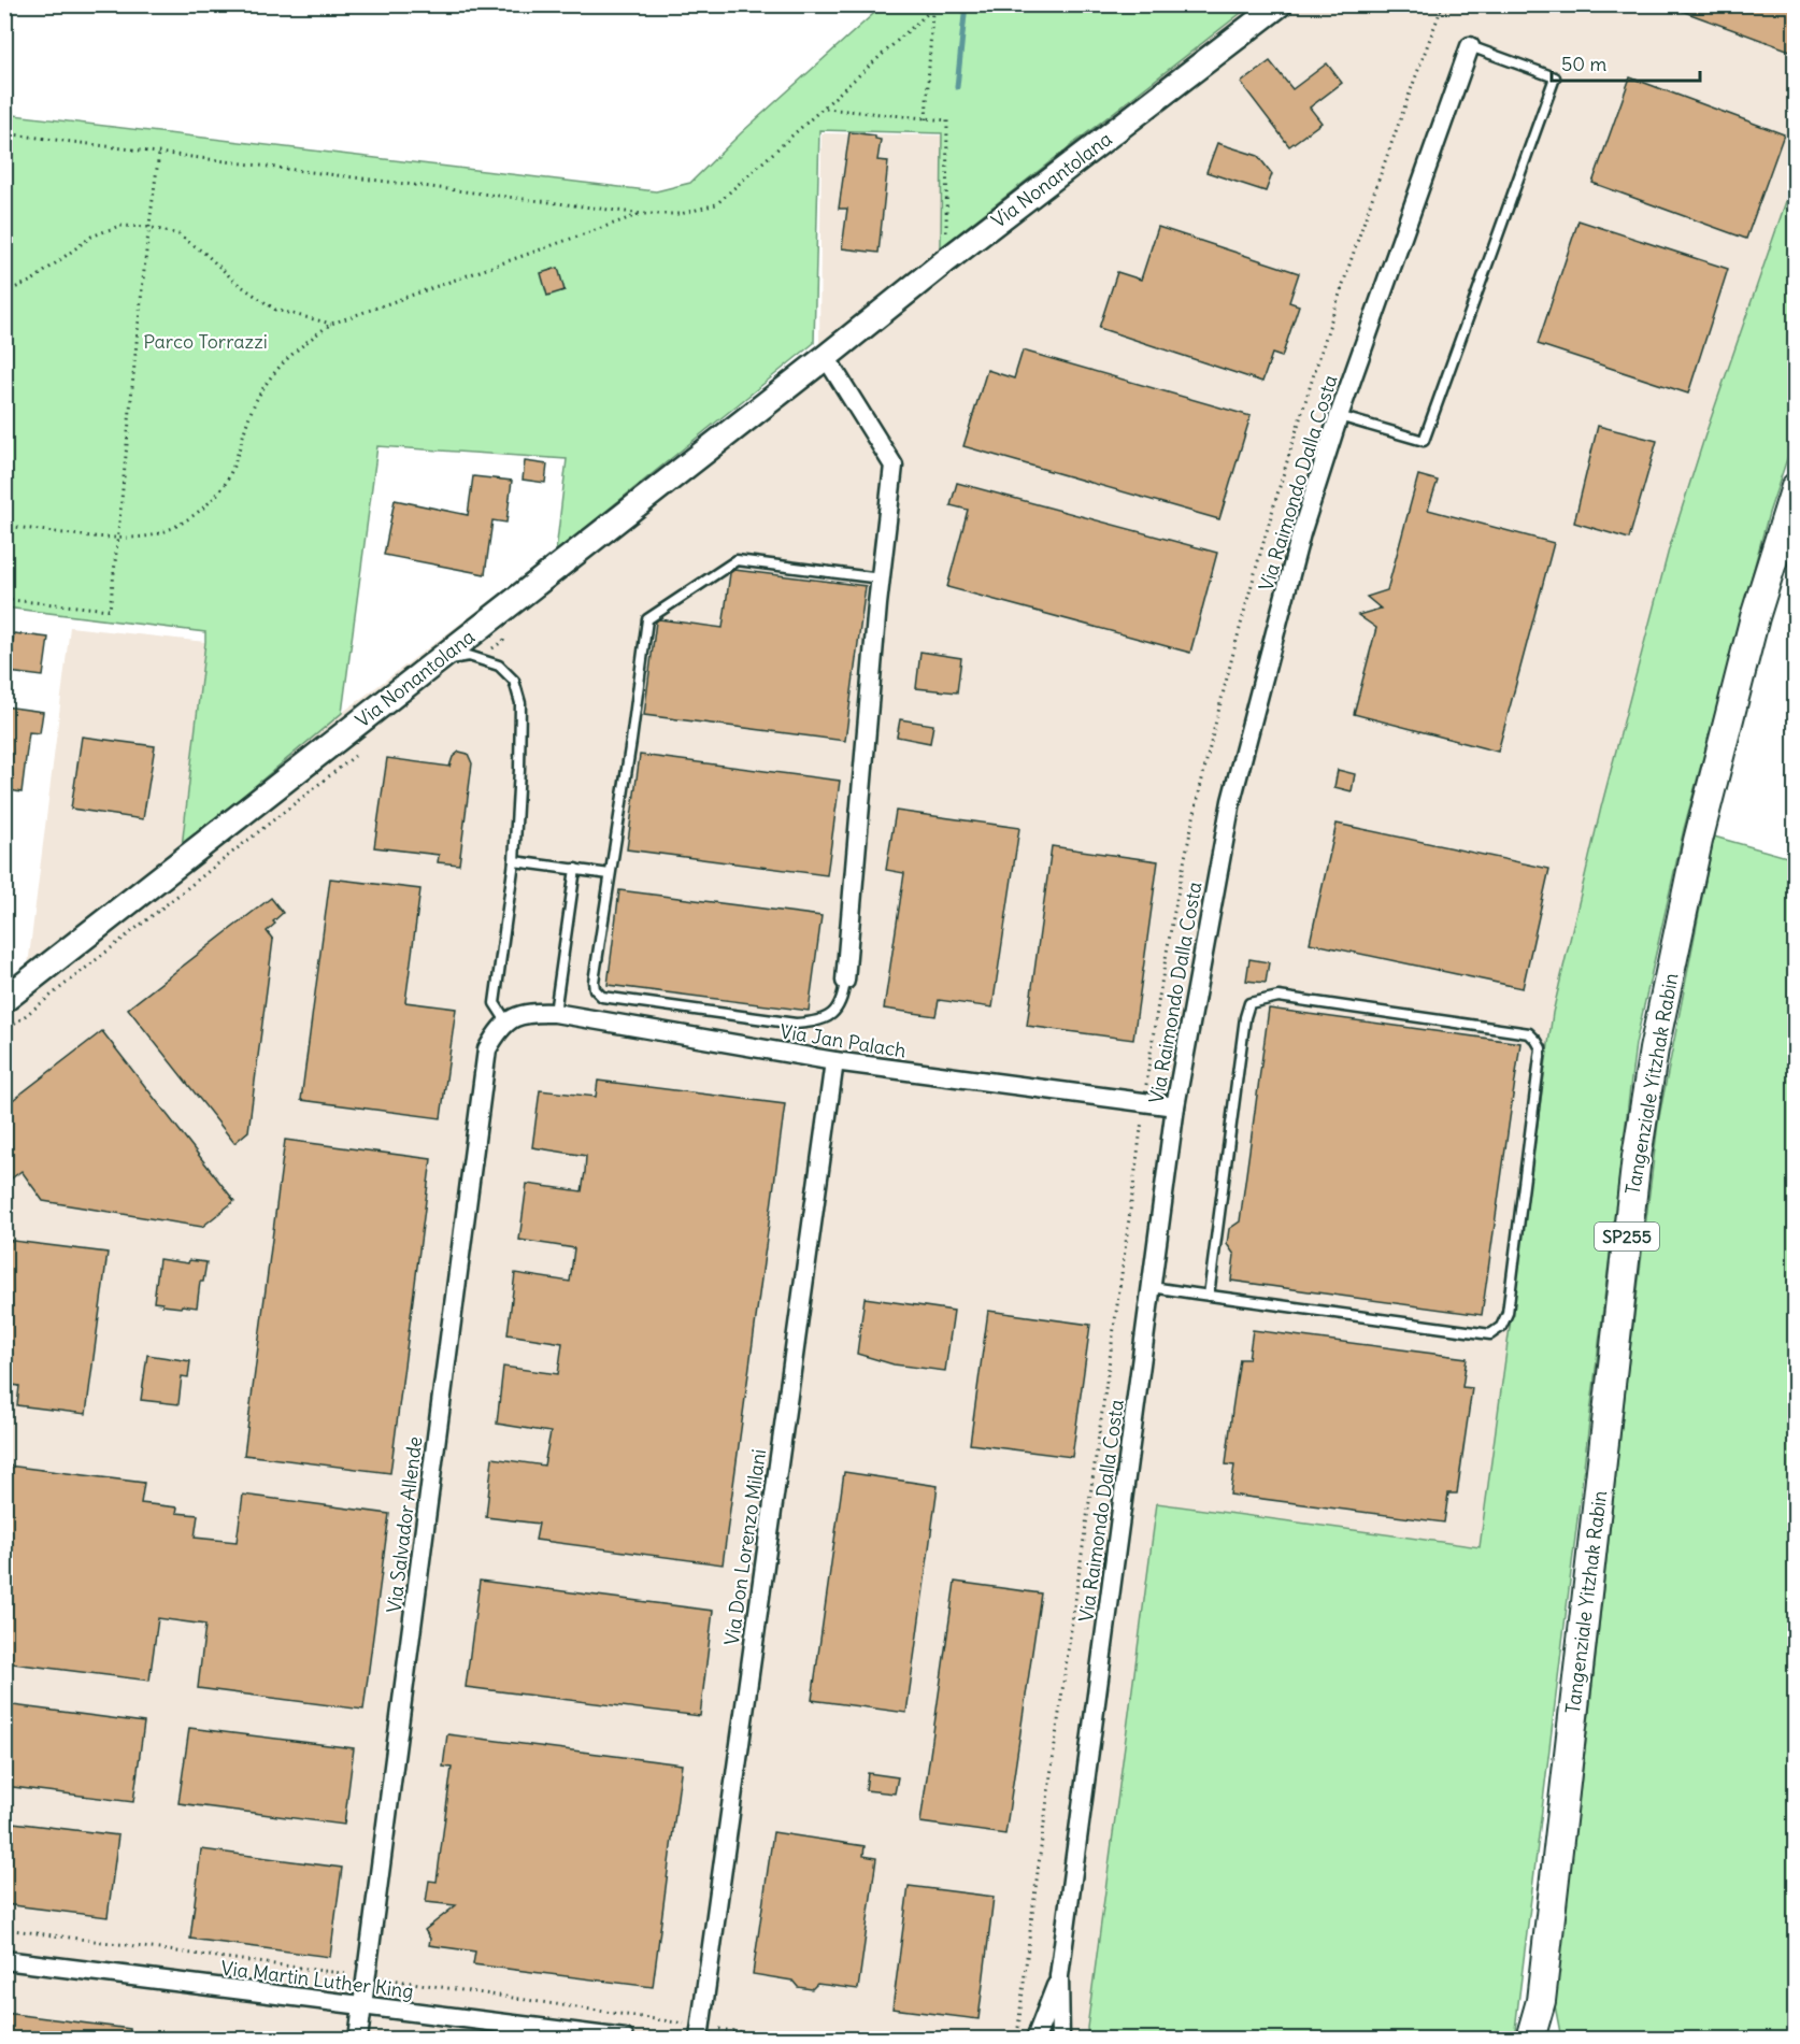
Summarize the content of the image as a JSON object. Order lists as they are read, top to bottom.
{
  "streets": {
    "main road": ["Via Nonantolana", "Tangenziale Yitzhak Rabin", "SP255"],
    "street": [
      "Via Raimondo Dalla Costa",
      "Via Jan Palach",
      "Via Salvador Allende",
      "Via Don Lorenzo Milani",
      "Via Martin Luther King"
    ]
  },
  "crossings": [
    ["Via Raimondo Dalla Costa", "Via Jan Palach"],
    ["Via Jan Palach", "Via Salvador Allende"],
    ["Via Jan Palach", "Via Don Lorenzo Milani"],
    ["Via Salvador Allende", "Via Martin Luther King"]
  ],
  "parks": ["Parco Torrazzi"],
  "scale_bar": "50 m"
}
